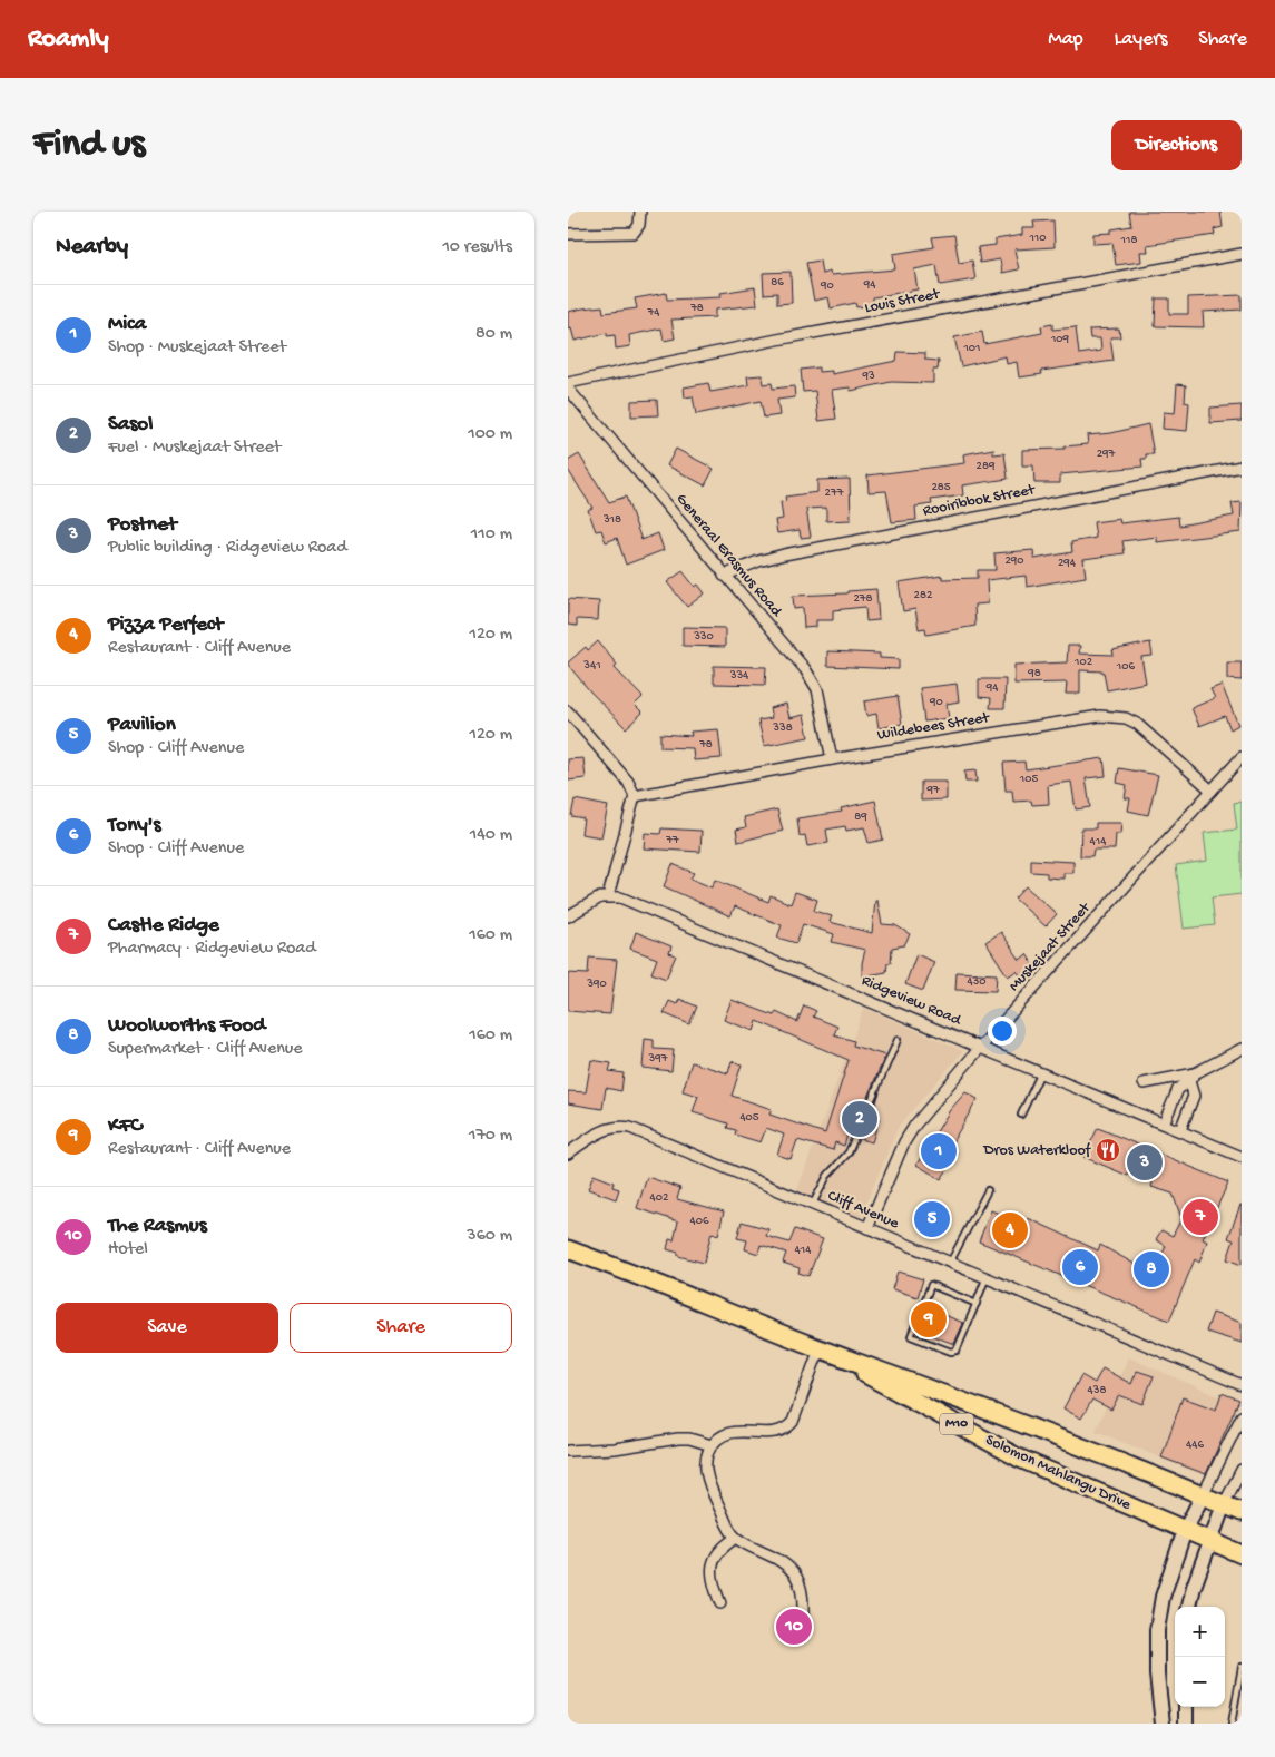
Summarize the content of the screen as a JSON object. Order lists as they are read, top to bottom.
{
  "streets": {
    "main road": ["M10", "Solomon Mahlangu Drive"],
    "street": [
      "Louis Street",
      "Rooiribbok Street",
      "Generaal Erasmus Road",
      "Wildebees Street",
      "Muskejaat Street",
      "Ridgeview Road",
      "Cliff Avenue"
    ]
  },
  "crossings": [
    ["Rooiribbok Street", "Generaal Erasmus Road"],
    ["Generaal Erasmus Road", "Wildebees Street"],
    ["Wildebees Street", "Muskejaat Street"],
    ["Muskejaat Street", "Ridgeview Road"],
    ["Muskejaat Street", "Cliff Avenue"]
  ],
  "places": {
    "restaurant": ["Dros Waterkloof"]
  },
  "house_numbers": [
    "110",
    "118",
    "86",
    "94",
    "90",
    "78",
    "74",
    "109",
    "101",
    "93",
    "297",
    "289",
    "285",
    "277",
    "318",
    "290",
    "294",
    "282",
    "278",
    "330",
    "102",
    "341",
    "106",
    "98",
    "334",
    "94",
    "90",
    "338",
    "78",
    "105",
    "97",
    "89",
    "77",
    "414",
    "430",
    "390",
    "397",
    "405",
    "402",
    "406",
    "414",
    "438",
    "446"
  ],
  "page": {
    "header": "Roamly",
    "nav": ["Map", "Layers", "Share"],
    "buttons": [
      "Directions",
      ["Save", "Share"]
    ],
    "title": "Find us",
    "heading": ["Nearby", "10 results"],
    "list": [
      {
        "mark": "1",
        "name": "Mica",
        "note": "Shop · Muskejaat Street",
        "value": "80 m"
      },
      {
        "mark": "2",
        "name": "Sasol",
        "note": "Fuel · Muskejaat Street",
        "value": "100 m"
      },
      {
        "mark": "3",
        "name": "Postnet",
        "note": "Public building · Ridgeview Road",
        "value": "110 m"
      },
      {
        "mark": "4",
        "name": "Pizza Perfect",
        "note": "Restaurant · Cliff Avenue",
        "value": "120 m"
      },
      {
        "mark": "5",
        "name": "Pavilion",
        "note": "Shop · Cliff Avenue",
        "value": "120 m"
      },
      {
        "mark": "6",
        "name": "Tony's",
        "note": "Shop · Cliff Avenue",
        "value": "140 m"
      },
      {
        "mark": "7",
        "name": "Castle Ridge",
        "note": "Pharmacy · Ridgeview Road",
        "value": "160 m"
      },
      {
        "mark": "8",
        "name": "Woolworths Food",
        "note": "Supermarket · Cliff Avenue",
        "value": "160 m"
      },
      {
        "mark": "9",
        "name": "KFC",
        "note": "Restaurant · Cliff Avenue",
        "value": "170 m"
      },
      {
        "mark": "10",
        "name": "The Rasmus",
        "note": "Hotel",
        "value": "360 m"
      }
    ],
    "pins": [
      "2",
      "1",
      "3",
      "7",
      "5",
      "4",
      "6",
      "8",
      "9",
      "10"
    ],
    "map_buttons": ["+", "−"]
  }
}
